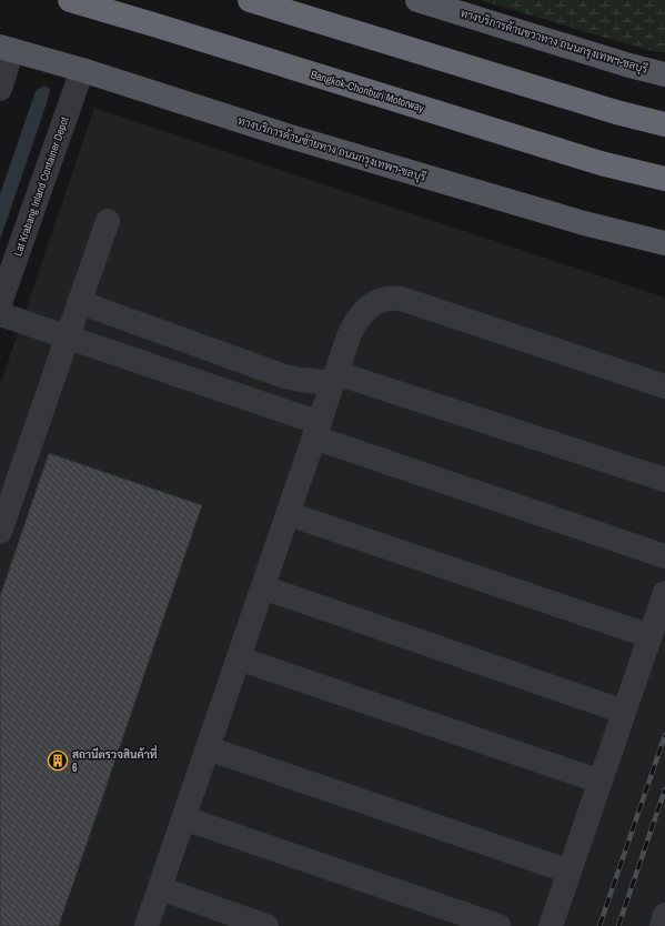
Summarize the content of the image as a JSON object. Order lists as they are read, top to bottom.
{
  "streets": {
    "highway": ["Bangkok-Chonburi Motorway"],
    "main road": ["ทางบริการด้านขวาทาง ถนนกรุงเทพฯ-ชลบุรี", "ทางบริการด้านซ้ายทาง ถนนกรุงเทพฯ-ชลบุรี"],
    "street": ["Lat Krabang Inland Container Depot"]
  },
  "crossings": [
    ["ทางบริการด้านซ้ายทาง ถนนกรุงเทพฯ-ชลบุรี", "Lat Krabang Inland Container Depot"]
  ],
  "places": {
    "building": ["สถานีตรวจสินค้าที่ 6"]
  }
}
